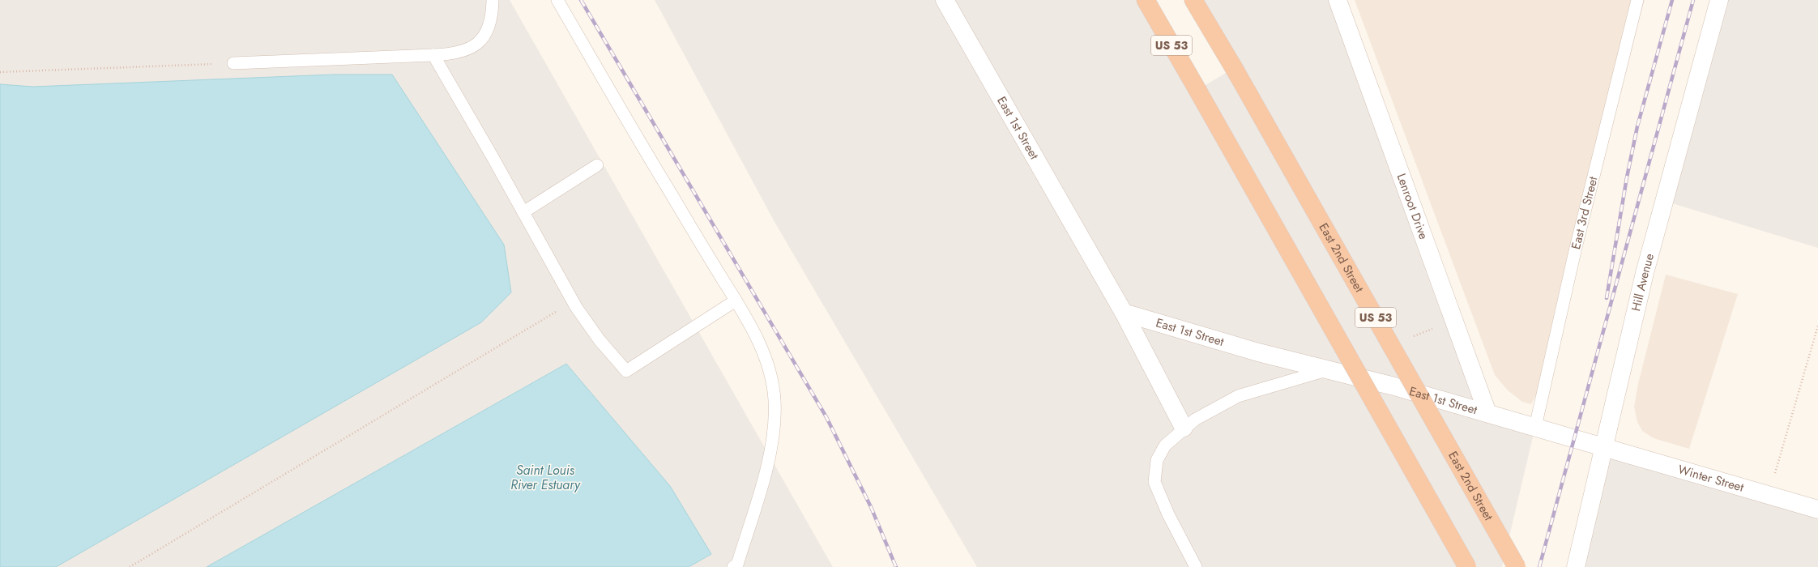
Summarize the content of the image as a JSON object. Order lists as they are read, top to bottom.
{
  "streets": {
    "highway": ["US 53", "East 2nd Street"],
    "street": [
      "East 1st Street",
      "Lenroot Drive",
      "Hill Avenue",
      "Winter Street"
    ],
    "lane": ["East 3rd Street"]
  },
  "crossings": [
    ["East 1st Street", "Lenroot Drive"],
    ["East 1st Street", "East 3rd Street"],
    ["East 1st Street", "Hill Avenue"],
    ["East 1st Street", "Winter Street"],
    ["Hill Avenue", "Winter Street"]
  ],
  "water": ["Saint Louis River Estuary"]
}
